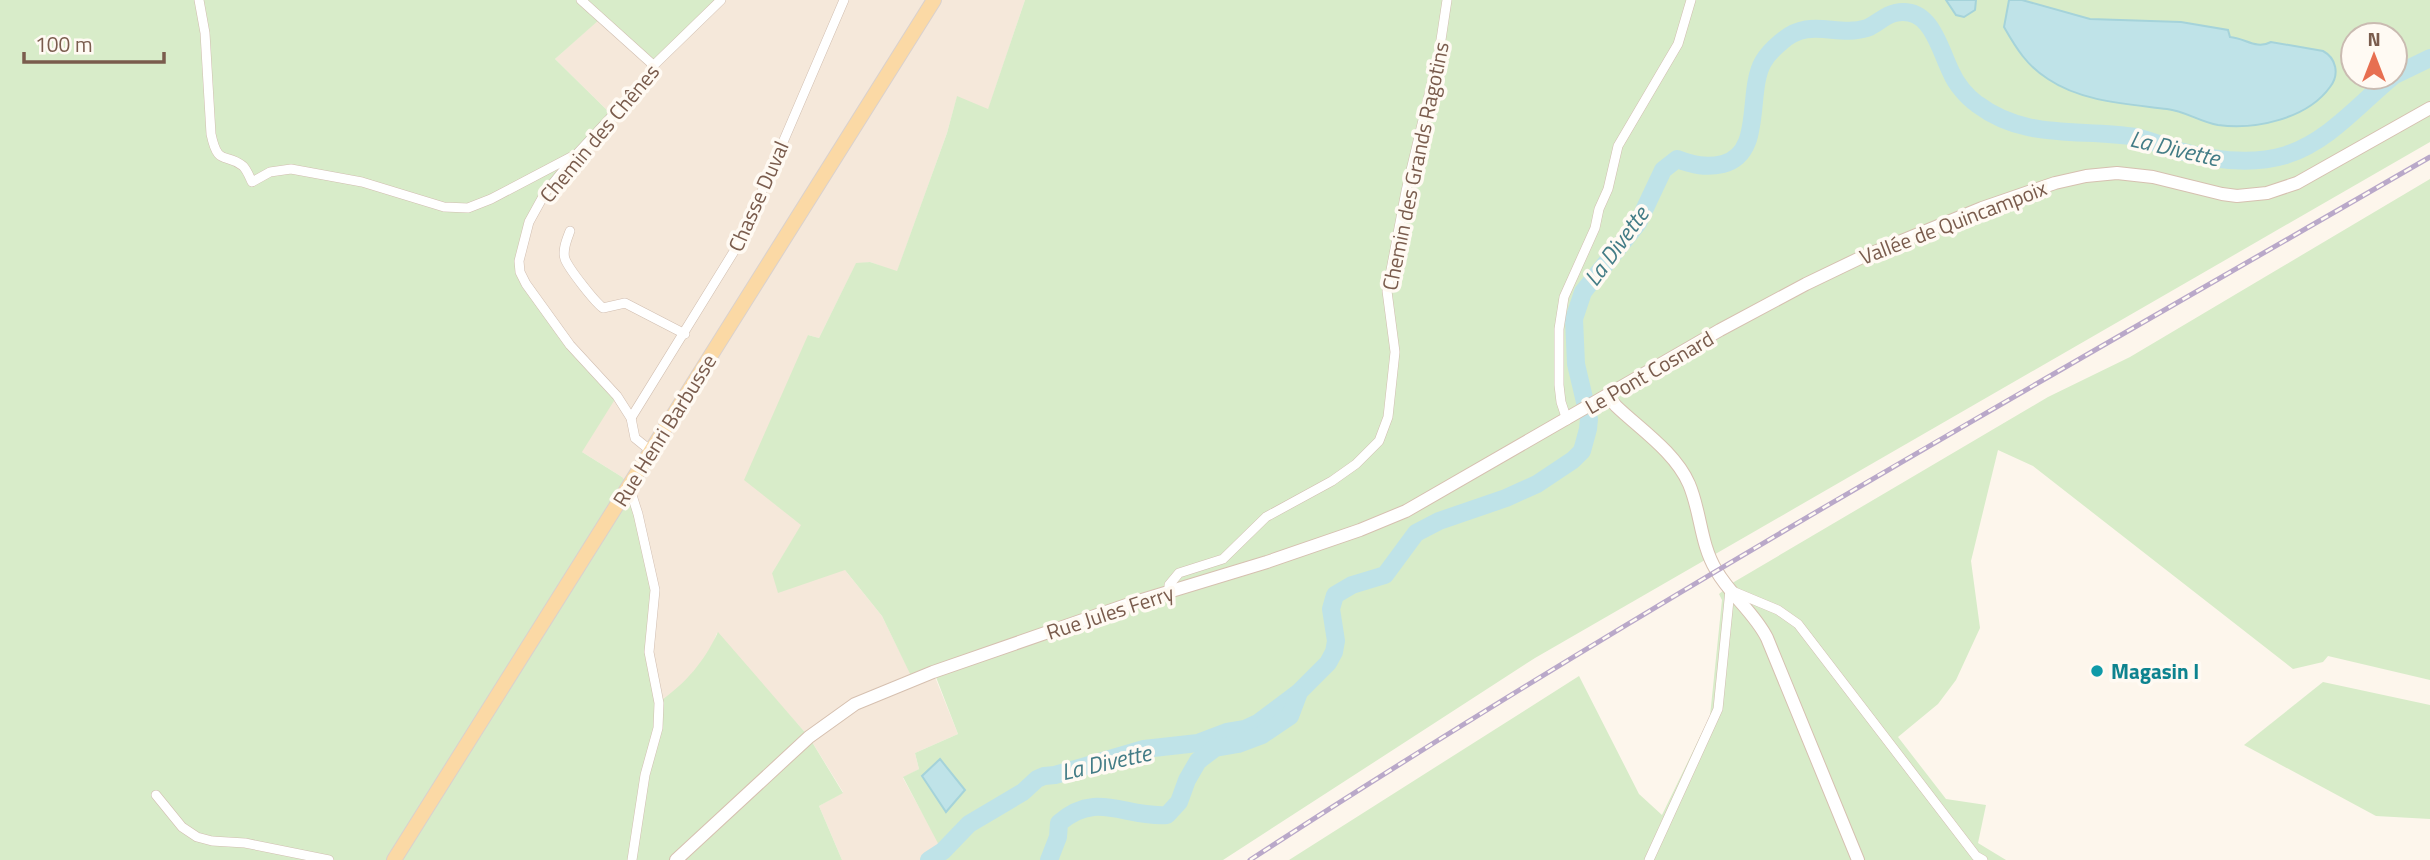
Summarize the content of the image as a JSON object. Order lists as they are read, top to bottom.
{
  "streets": {
    "main road": [
      "Vallée de Quincampoix",
      "Le Pont Cosnard",
      "Rue Henri Barbusse",
      "Rue Jules Ferry"
    ],
    "street": ["Chemin des Chênes", "Chemin des Grands Ragotins", "Chasse Duval"]
  },
  "crossings": [
    ["Chemin des Chênes", "Chasse Duval"],
    ["Chemin des Chênes", "Rue Henri Barbusse"],
    ["Chemin des Grands Ragotins", "Rue Jules Ferry"],
    ["Vallée de Quincampoix", "Le Pont Cosnard"],
    ["Le Pont Cosnard", "Rue Jules Ferry"]
  ],
  "water": ["La Divette"],
  "places": ["Magasin I"],
  "scale_bar": "100 m",
  "north": "top"
}
